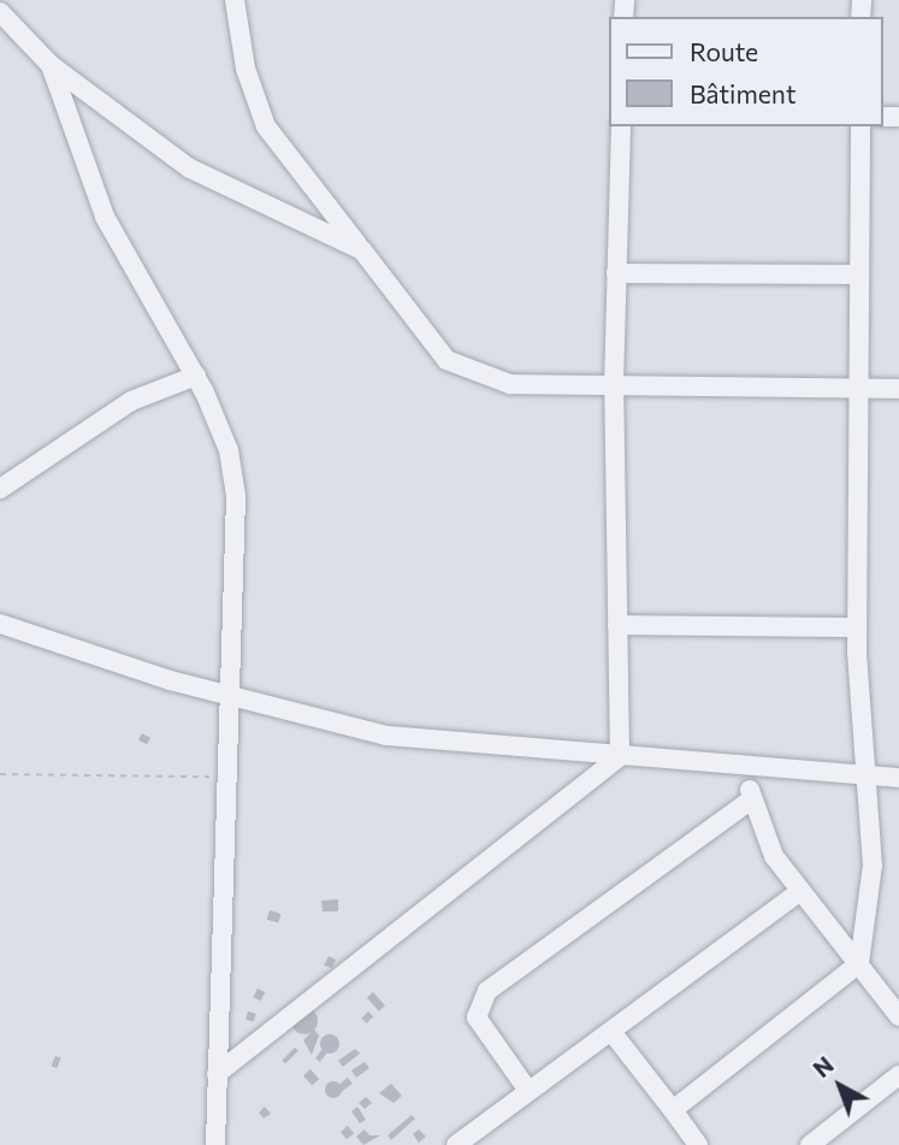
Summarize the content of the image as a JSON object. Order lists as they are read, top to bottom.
{
  "legend": ["Route", "Bâtiment"],
  "north": "top left"
}
